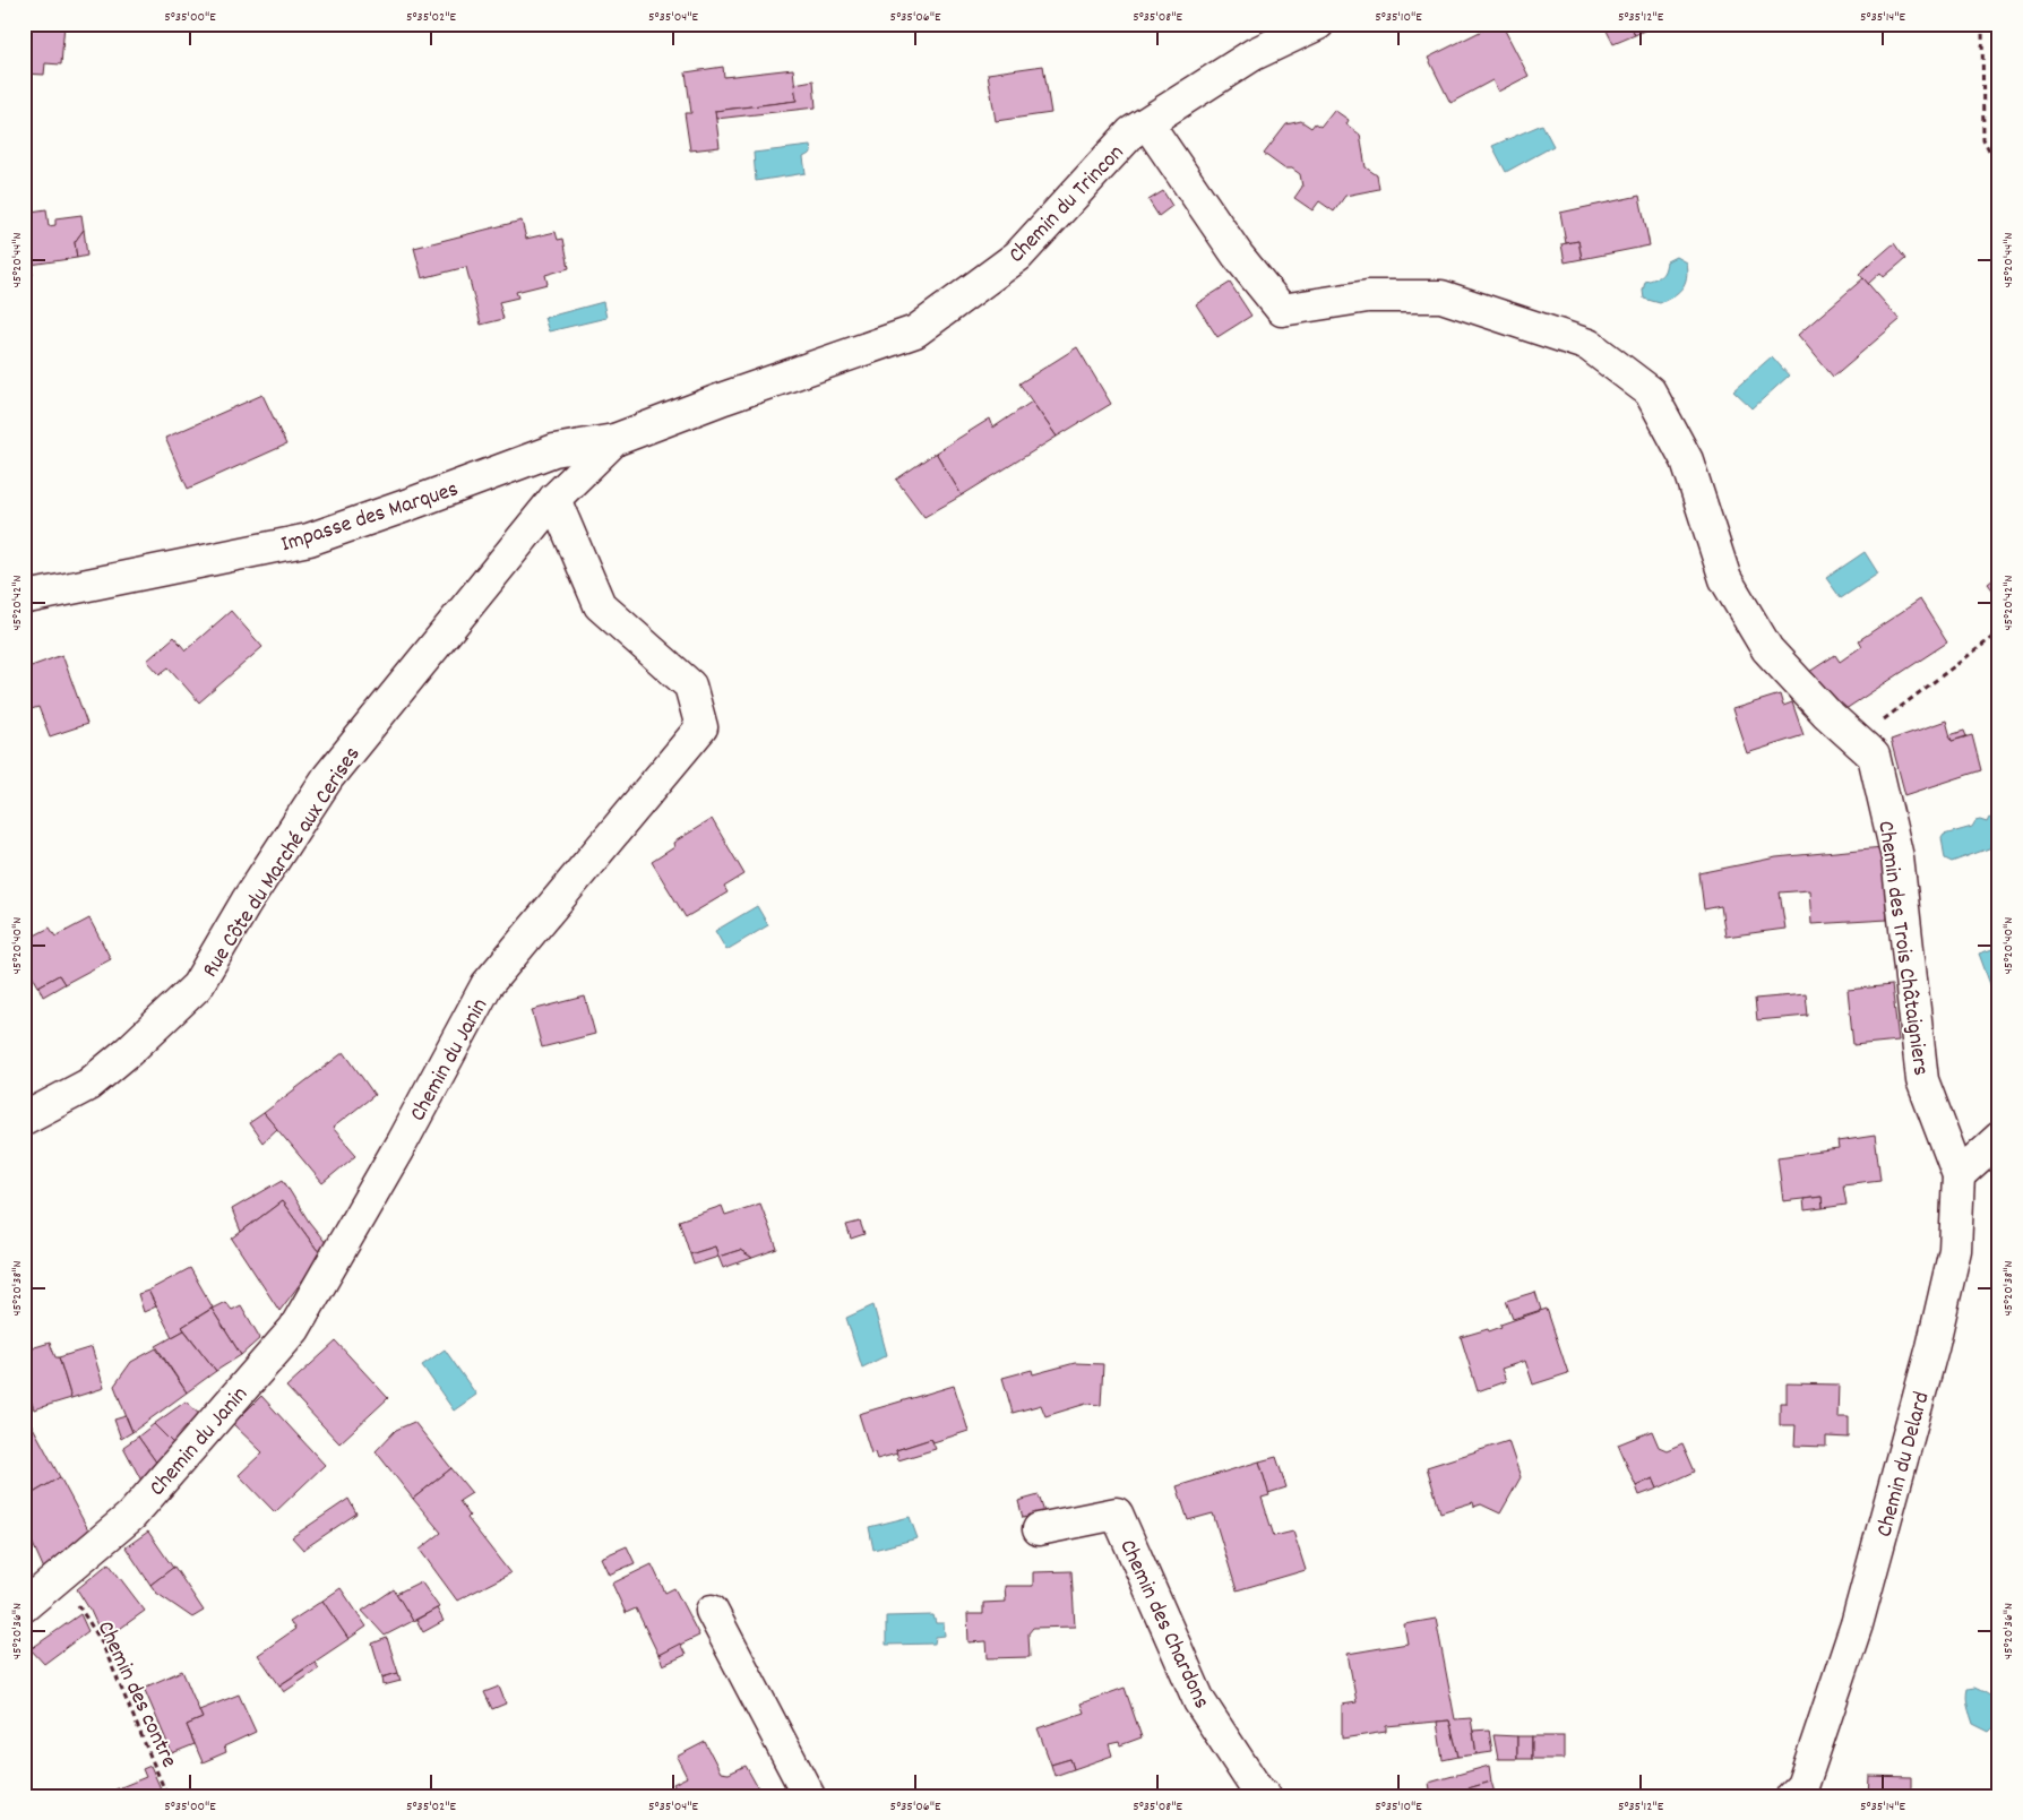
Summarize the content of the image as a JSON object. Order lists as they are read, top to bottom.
{
  "streets": {
    "street": [
      "Chemin du Trincon",
      "Impasse des Marques",
      "Rue Côte du Marché aux Cerises",
      "Chemin des Trois Châtaigniers",
      "Chemin du Janin",
      "Chemin du Delard",
      "Chemin des Chardons"
    ],
    "path": ["Chemin des contre"]
  },
  "crossings": [
    ["Chemin du Trincon", "Impasse des Marques"],
    ["Chemin du Trincon", "Rue Côte du Marché aux Cerises"],
    ["Chemin du Trincon", "Chemin des Trois Châtaigniers"],
    ["Impasse des Marques", "Rue Côte du Marché aux Cerises"],
    ["Rue Côte du Marché aux Cerises", "Chemin du Janin"],
    ["Chemin des Trois Châtaigniers", "Chemin du Delard"],
    ["Chemin du Janin", "Chemin des contre"]
  ],
  "coordinates": [
    "5°35'00\"E",
    "5°35'02\"E",
    "5°35'04\"E",
    "5°35'06\"E",
    "5°35'08\"E",
    "5°35'10\"E",
    "5°35'12\"E",
    "5°35'14\"E",
    "45°20'44\"N",
    "45°20'42\"N",
    "45°20'40\"N",
    "45°20'38\"N",
    "45°20'36\"N"
  ]
}
